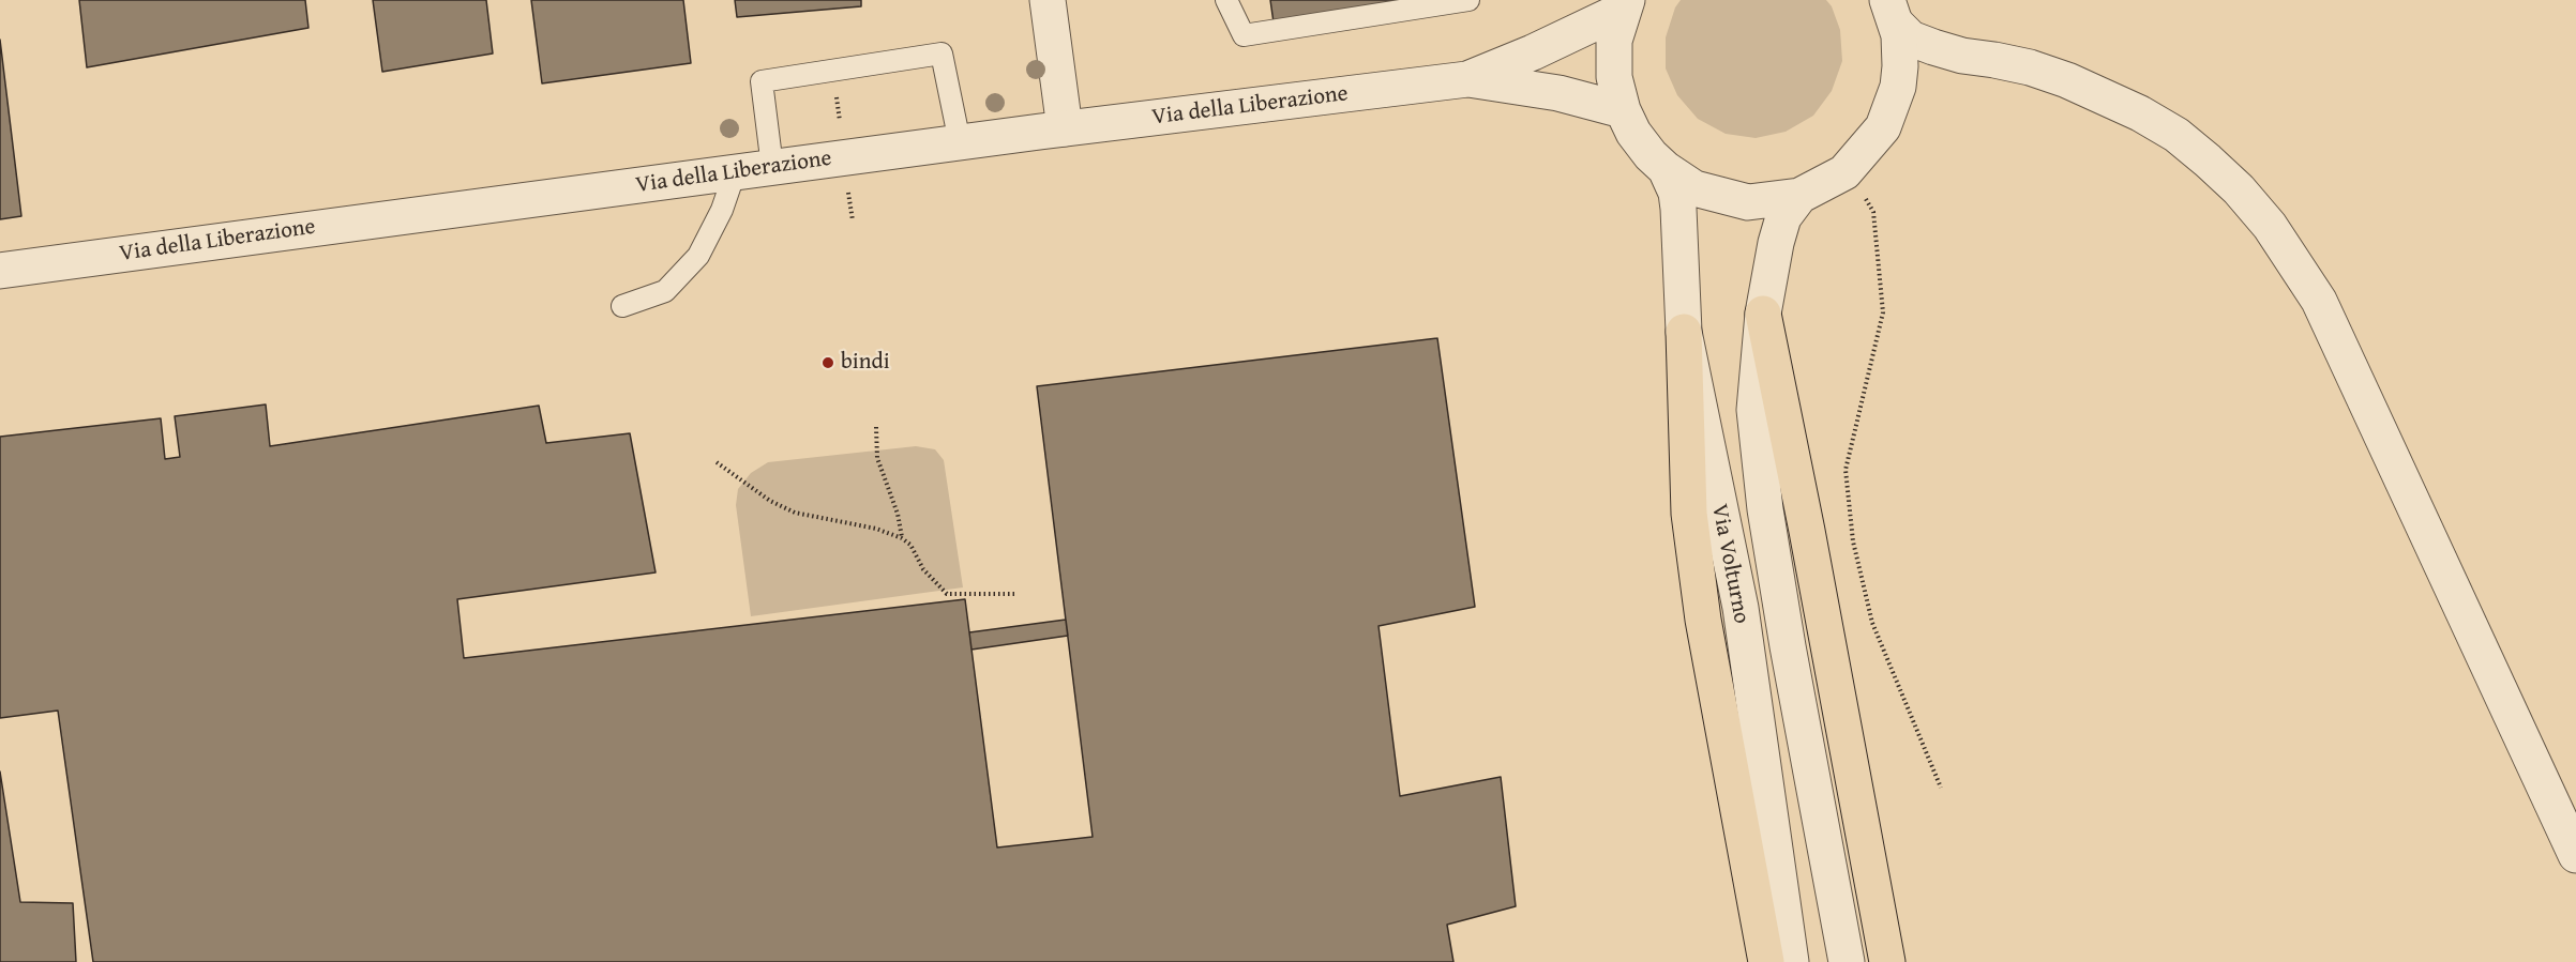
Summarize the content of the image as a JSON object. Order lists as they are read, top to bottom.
{
  "streets": {
    "street": ["Via della Liberazione", "Via Volturno"]
  },
  "crossings": [
    ["Via della Liberazione", "Via Volturno"]
  ],
  "places": ["bindi"]
}
